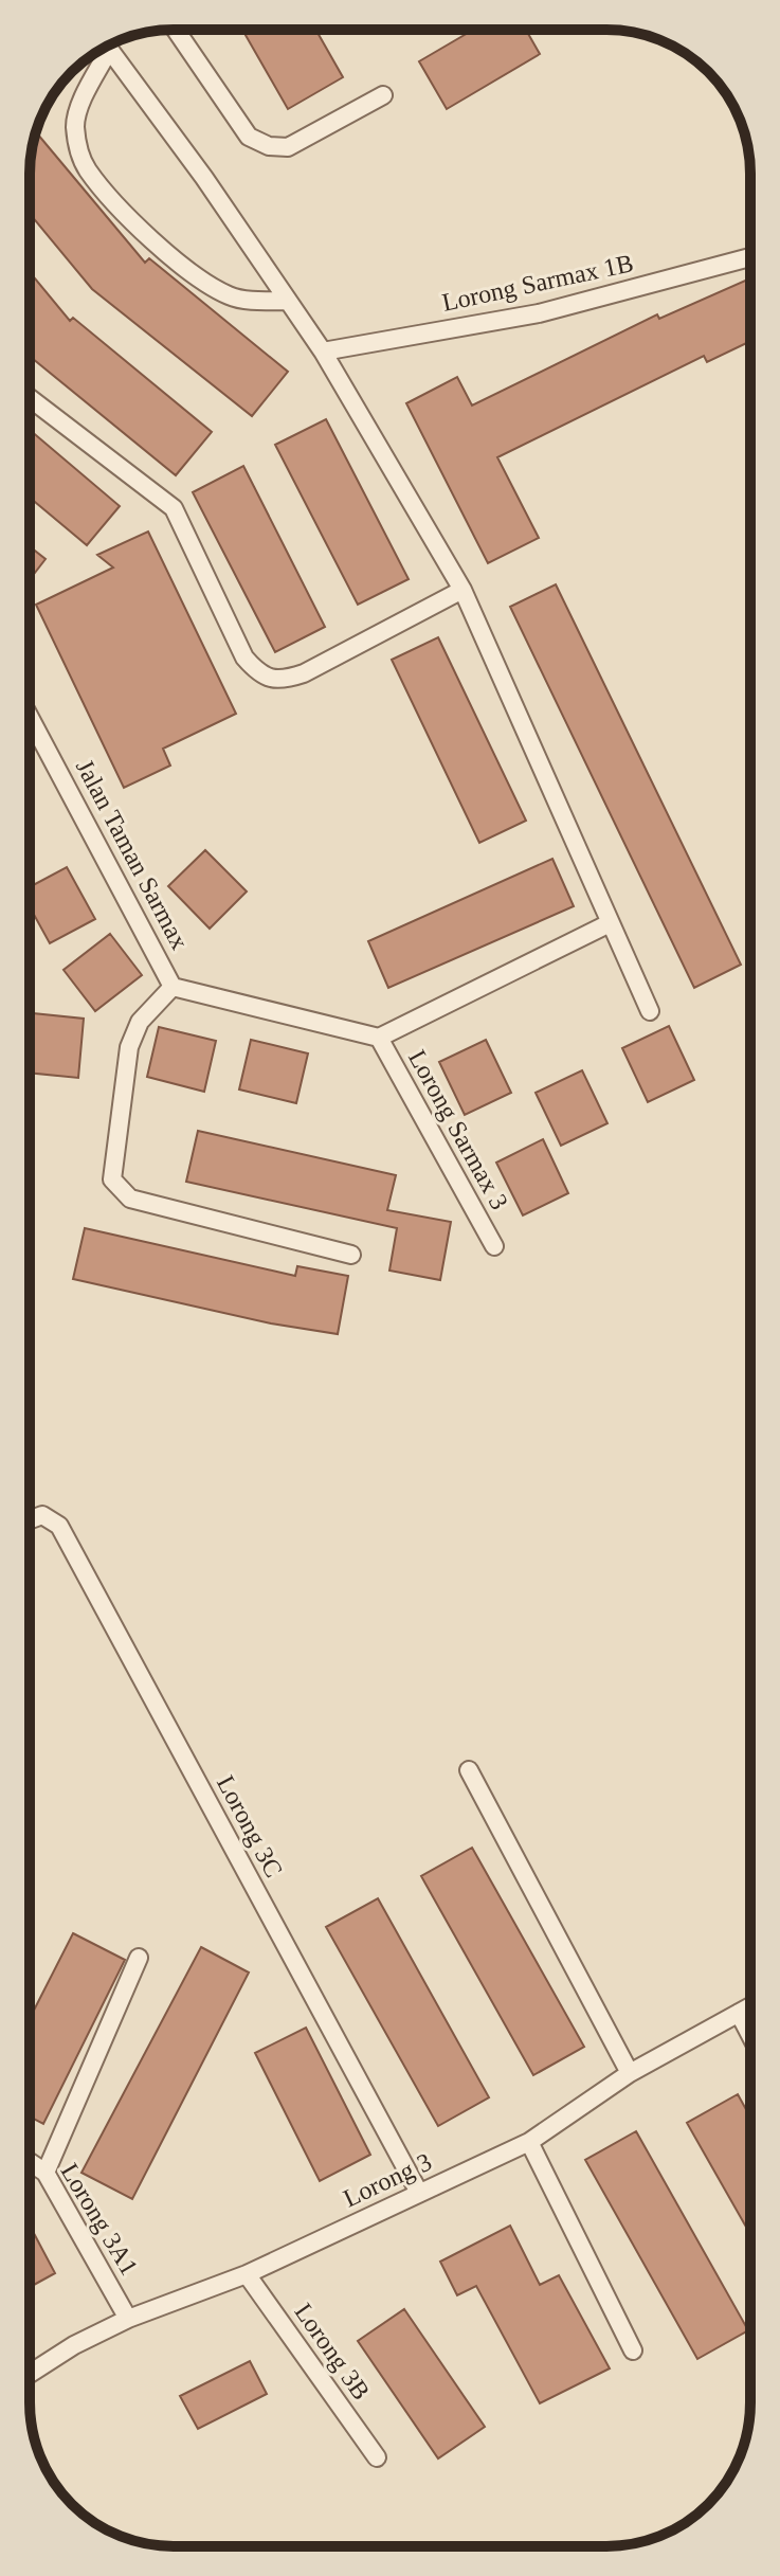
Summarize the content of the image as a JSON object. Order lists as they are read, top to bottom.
{
  "streets": {
    "street": [
      "Lorong Sarmax 1B",
      "Jalan Taman Sarmax",
      "Lorong Sarmax 3",
      "Lorong 3C",
      "Lorong 3",
      "Lorong 3A1",
      "Lorong 3B"
    ]
  },
  "crossings": [
    ["Jalan Taman Sarmax", "Lorong Sarmax 3"],
    ["Lorong 3C", "Lorong 3"],
    ["Lorong 3", "Lorong 3A1"],
    ["Lorong 3", "Lorong 3B"]
  ]
}
